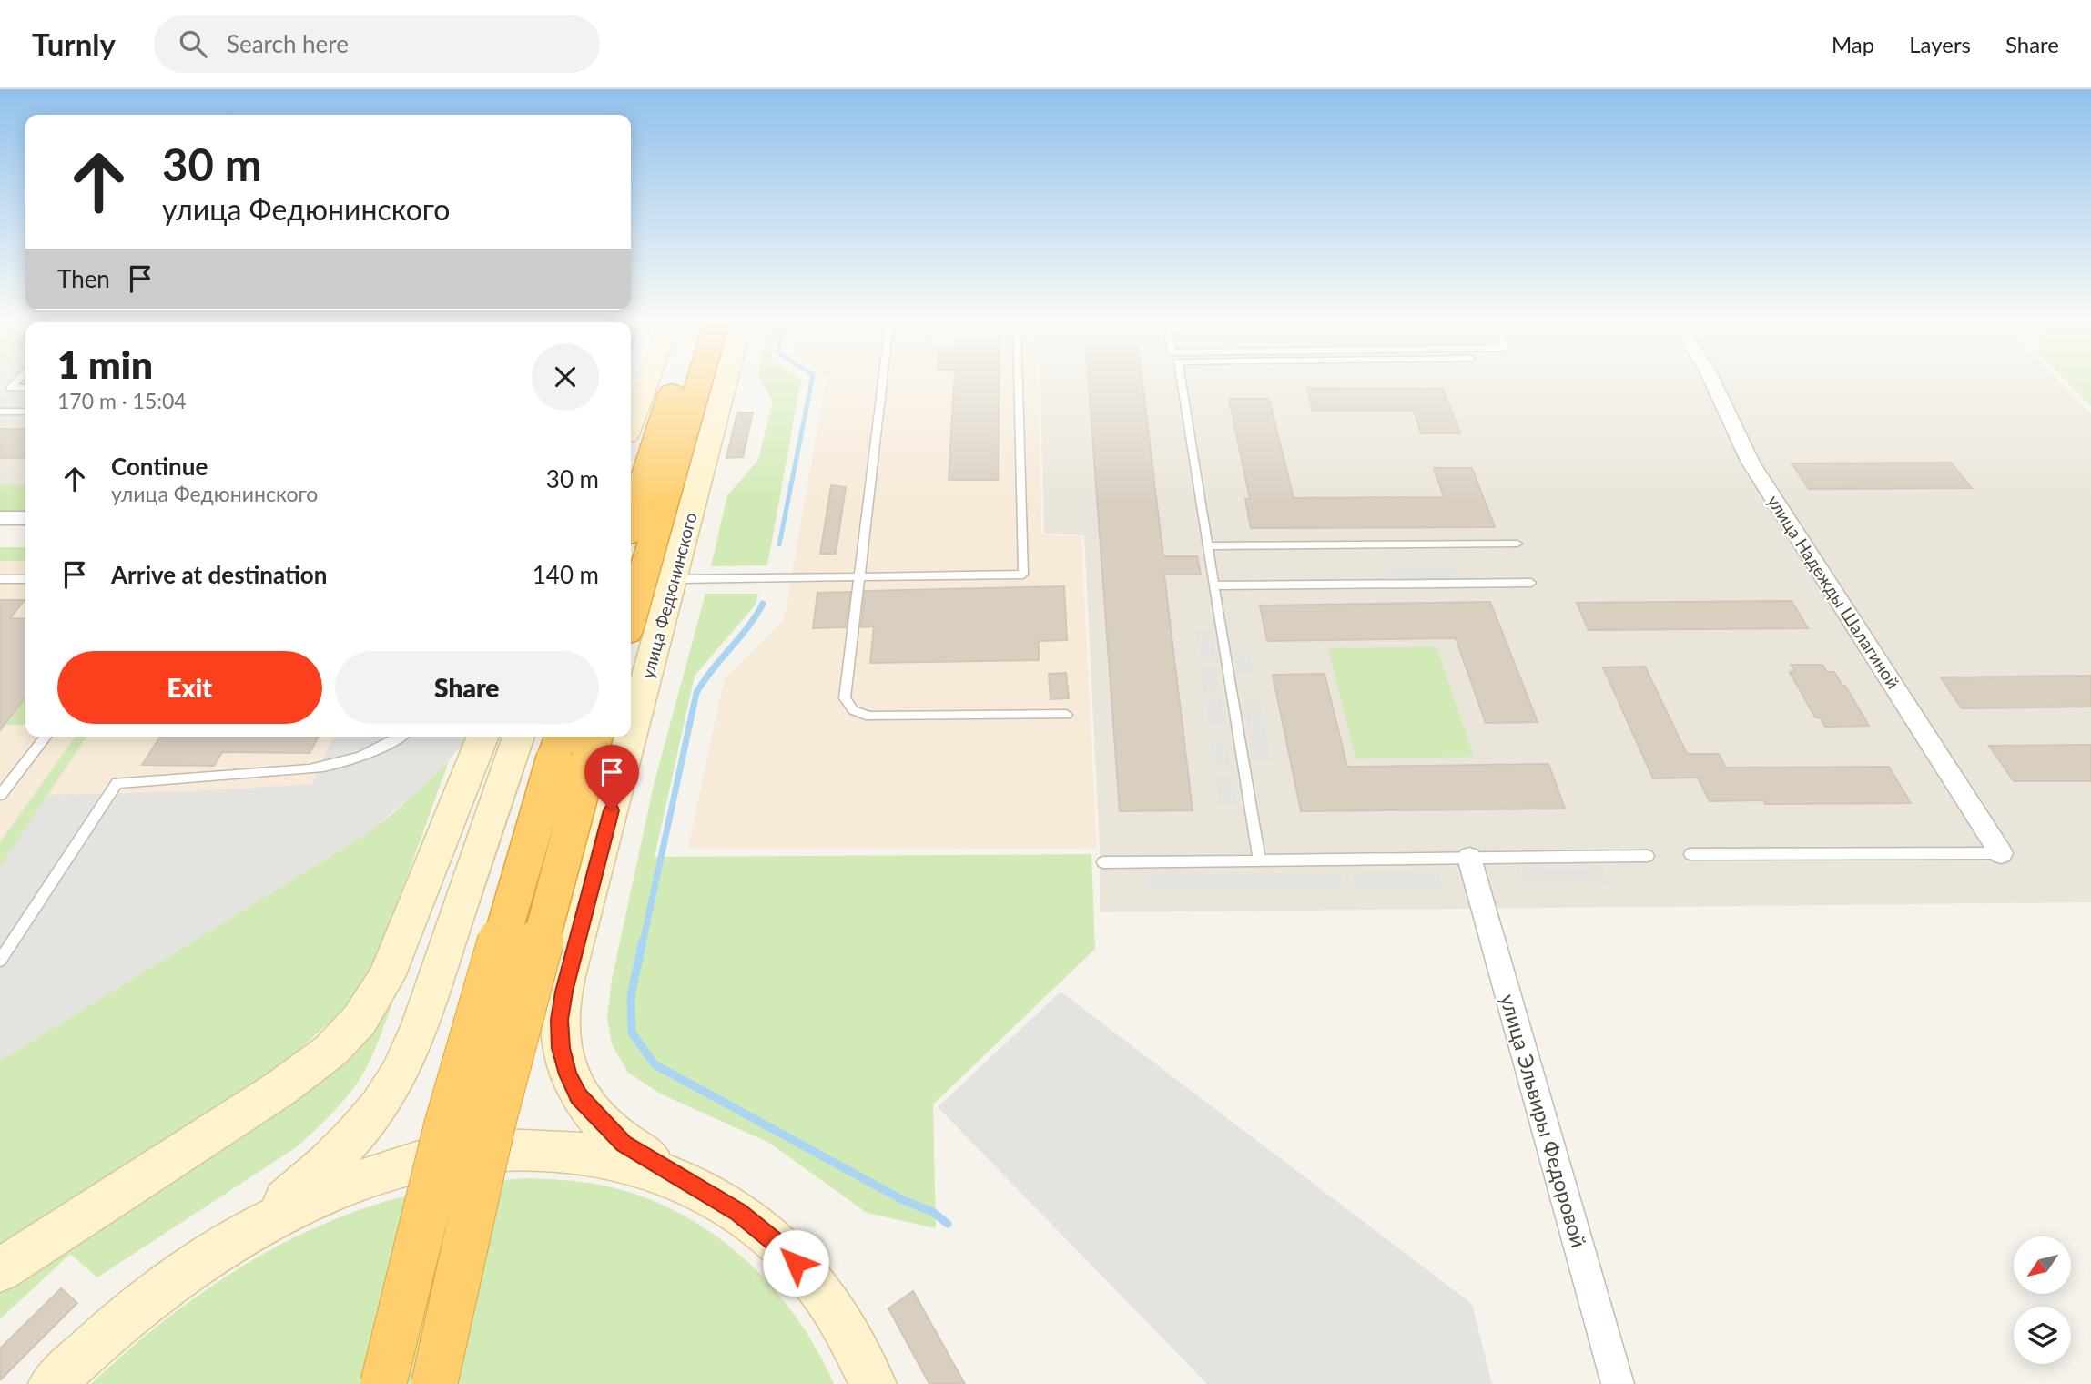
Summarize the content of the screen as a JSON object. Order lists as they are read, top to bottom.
{
  "streets": {
    "highway": ["улица Федюнинского"],
    "street": ["улица Надежды Шалагиной", "улица Эльвиры Федоровой"]
  },
  "north": "bottom left",
  "page": {
    "header": "Turnly",
    "search": "Search here",
    "nav": ["Map", "Layers", "Share"],
    "turn": ["30 m", "улица Федюнинского"],
    "then": "Then",
    "heading": ["1 min", "170 m · 15:04"],
    "list": [
      {
        "name": "Continue",
        "note": "улица Федюнинского",
        "value": "30 m"
      },
      {
        "name": "Arrive at destination",
        "value": "140 m"
      }
    ],
    "buttons": ["Exit", "Share"]
  }
}
